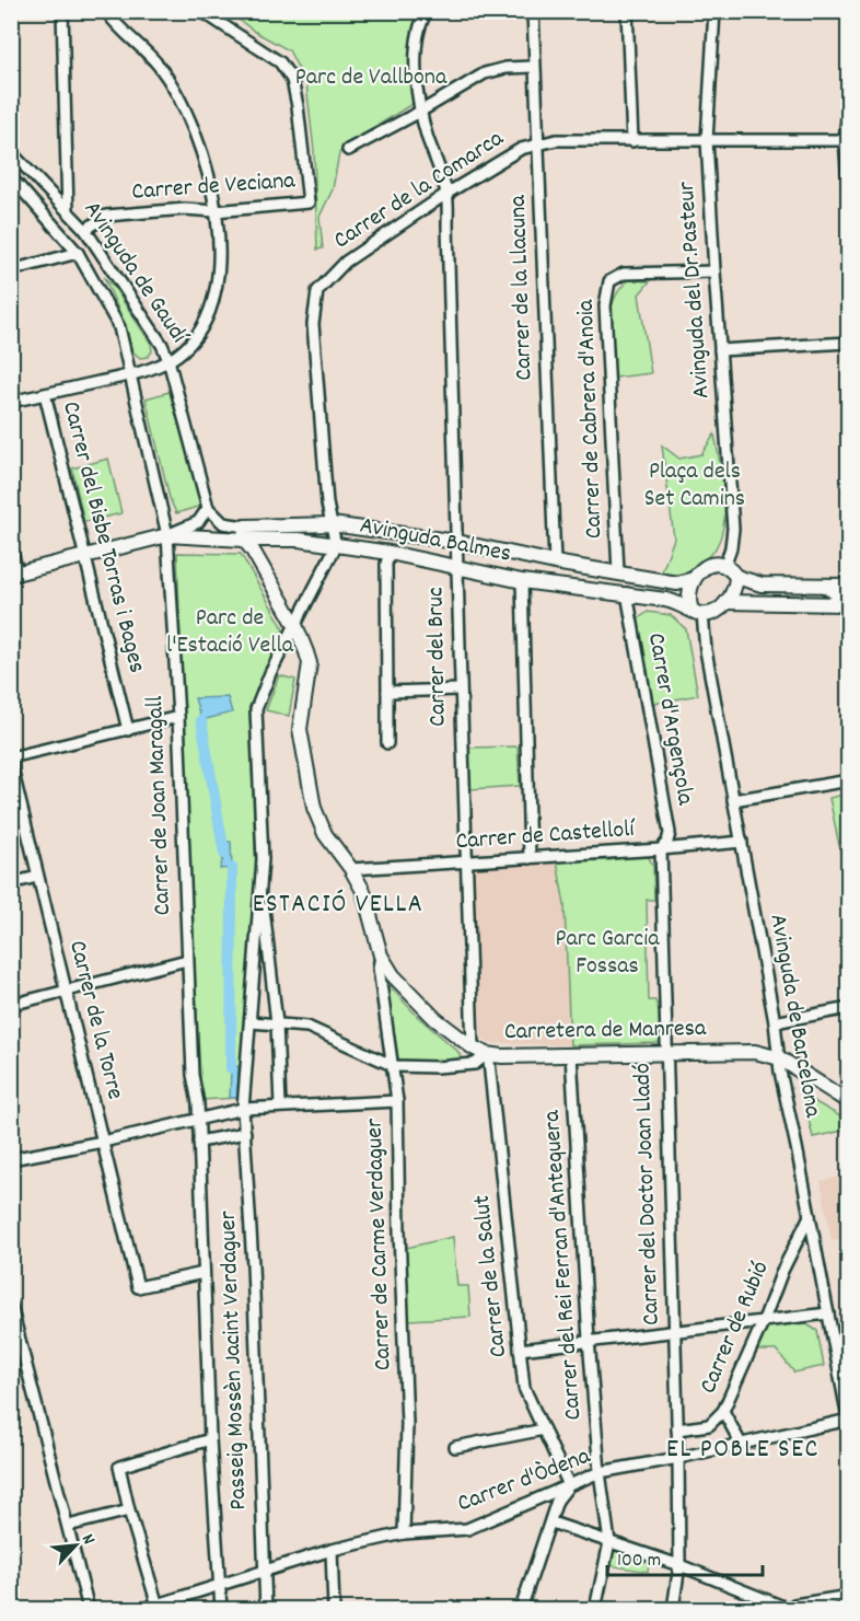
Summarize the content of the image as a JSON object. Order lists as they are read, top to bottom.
{
  "streets": {
    "street": [
      "Carrer de Veciana",
      "Carrer de la Comarca",
      "Avinguda de Gaudí",
      "Carrer de la Llacuna",
      "Avinguda del Dr.Pasteur",
      "Carrer de Cabrera d'Anoia",
      "Carrer del Bisbe Torras i Bages",
      "Avinguda Balmes",
      "Carrer del Bruc",
      "Carrer d'Argençola",
      "Carrer de Joan Maragall",
      "Carrer de Castellolí",
      "Avinguda de Barcelona",
      "Carrer de la Torre",
      "Carretera de Manresa",
      "Carrer del Doctor Joan Lladó",
      "Carrer de Carme Verdaguer",
      "Carrer del Rei Ferran d'Antequera",
      "Carrer de la Salut",
      "Carrer de Rubió",
      "Passeig Mossèn Jacint Verdaguer",
      "Carrer d'Òdena"
    ]
  },
  "crossings": [
    ["Carrer de Veciana", "Avinguda de Gaudí"],
    ["Carrer de la Comarca", "Carrer de la Llacuna"],
    ["Carrer de la Comarca", "Avinguda del Dr.Pasteur"],
    ["Carrer de la Comarca", "Avinguda Balmes"],
    ["Carrer de la Comarca", "Carrer del Bruc"],
    ["Avinguda de Gaudí", "Avinguda Balmes"],
    ["Avinguda de Gaudí", "Carrer de Joan Maragall"],
    ["Carrer de la Llacuna", "Avinguda Balmes"],
    ["Avinguda del Dr.Pasteur", "Carrer de Cabrera d'Anoia"],
    ["Avinguda del Dr.Pasteur", "Avinguda Balmes"],
    ["Avinguda del Dr.Pasteur", "Avinguda de Barcelona"],
    ["Carrer de Cabrera d'Anoia", "Avinguda Balmes"],
    ["Carrer del Bisbe Torras i Bages", "Avinguda Balmes"],
    ["Avinguda Balmes", "Carrer del Bruc"],
    ["Avinguda Balmes", "Carrer d'Argençola"],
    ["Avinguda Balmes", "Carrer de Joan Maragall"],
    ["Avinguda Balmes", "Avinguda de Barcelona"],
    ["Avinguda Balmes", "Carretera de Manresa"],
    ["Carrer del Bruc", "Carrer de Castellolí"],
    ["Carrer del Bruc", "Carretera de Manresa"],
    ["Carrer d'Argençola", "Carrer de Castellolí"],
    ["Carrer d'Argençola", "Carrer del Doctor Joan Lladó"],
    ["Carrer de Joan Maragall", "Passeig Mossèn Jacint Verdaguer"],
    ["Carrer de Castellolí", "Avinguda de Barcelona"],
    ["Carrer de Castellolí", "Carretera de Manresa"],
    ["Carrer de Castellolí", "Carrer del Doctor Joan Lladó"],
    ["Avinguda de Barcelona", "Carretera de Manresa"],
    ["Avinguda de Barcelona", "Carrer de Rubió"],
    ["Avinguda de Barcelona", "Carrer d'Òdena"],
    ["Carrer de la Torre", "Passeig Mossèn Jacint Verdaguer"],
    ["Carretera de Manresa", "Carrer del Doctor Joan Lladó"],
    ["Carretera de Manresa", "Carrer de Carme Verdaguer"],
    ["Carretera de Manresa", "Carrer del Rei Ferran d'Antequera"],
    ["Carretera de Manresa", "Carrer de la Salut"],
    ["Carrer del Doctor Joan Lladó", "Carrer de Rubió"],
    ["Carrer del Doctor Joan Lladó", "Carrer d'Òdena"],
    ["Carrer de Carme Verdaguer", "Carrer d'Òdena"],
    ["Carrer del Rei Ferran d'Antequera", "Carrer d'Òdena"],
    ["Carrer de la Salut", "Carrer d'Òdena"],
    ["Passeig Mossèn Jacint Verdaguer", "Carrer d'Òdena"]
  ],
  "districts": ["ESTACIÓ VELLA", "EL POBLE SEC"],
  "parks": [
    "Parc de Vallbona",
    "Plaça dels Set Camins",
    "Parc de l'Estació Vella",
    "Parc Garcia Fossas"
  ],
  "scale_bar": "100 m",
  "north": "top right"
}
